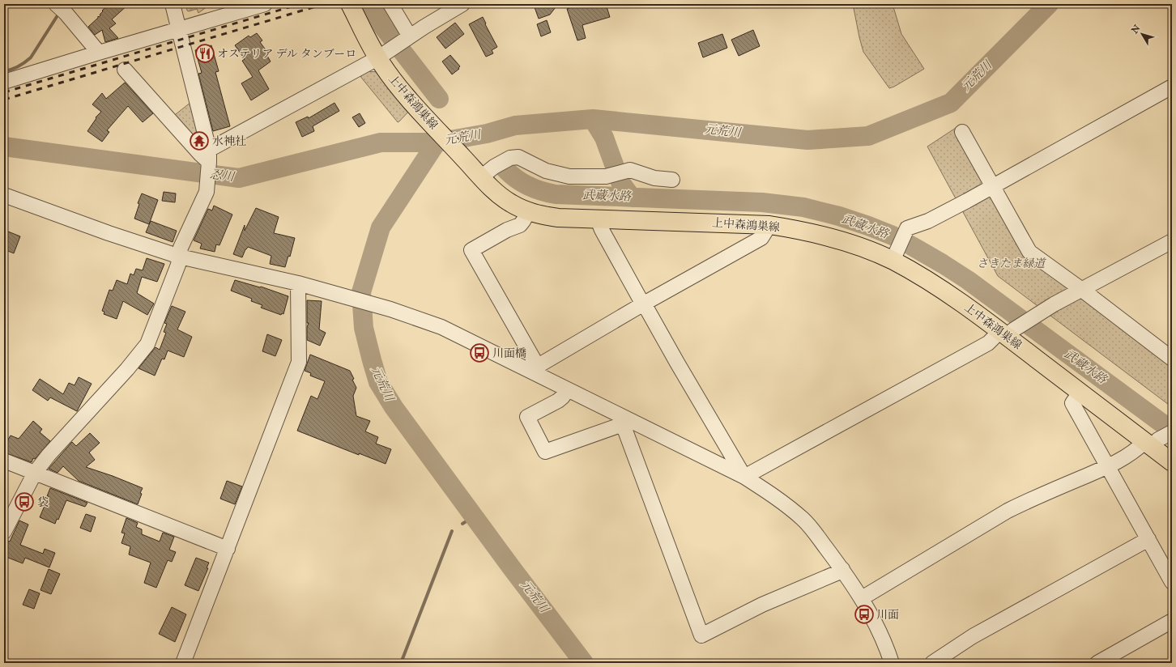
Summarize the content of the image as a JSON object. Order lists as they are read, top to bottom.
{
  "streets": {
    "main road": ["上中森鴻巣線"]
  },
  "water": ["元荒川", "忍川", "武蔵水路"],
  "parks": ["さきたま緑道"],
  "places": {
    "restaurant": ["オステリア デル タンブーロ"],
    "temple": ["水神社"],
    "bus stop": ["川面橋", "袋", "川面"]
  },
  "north": "top left"
}
